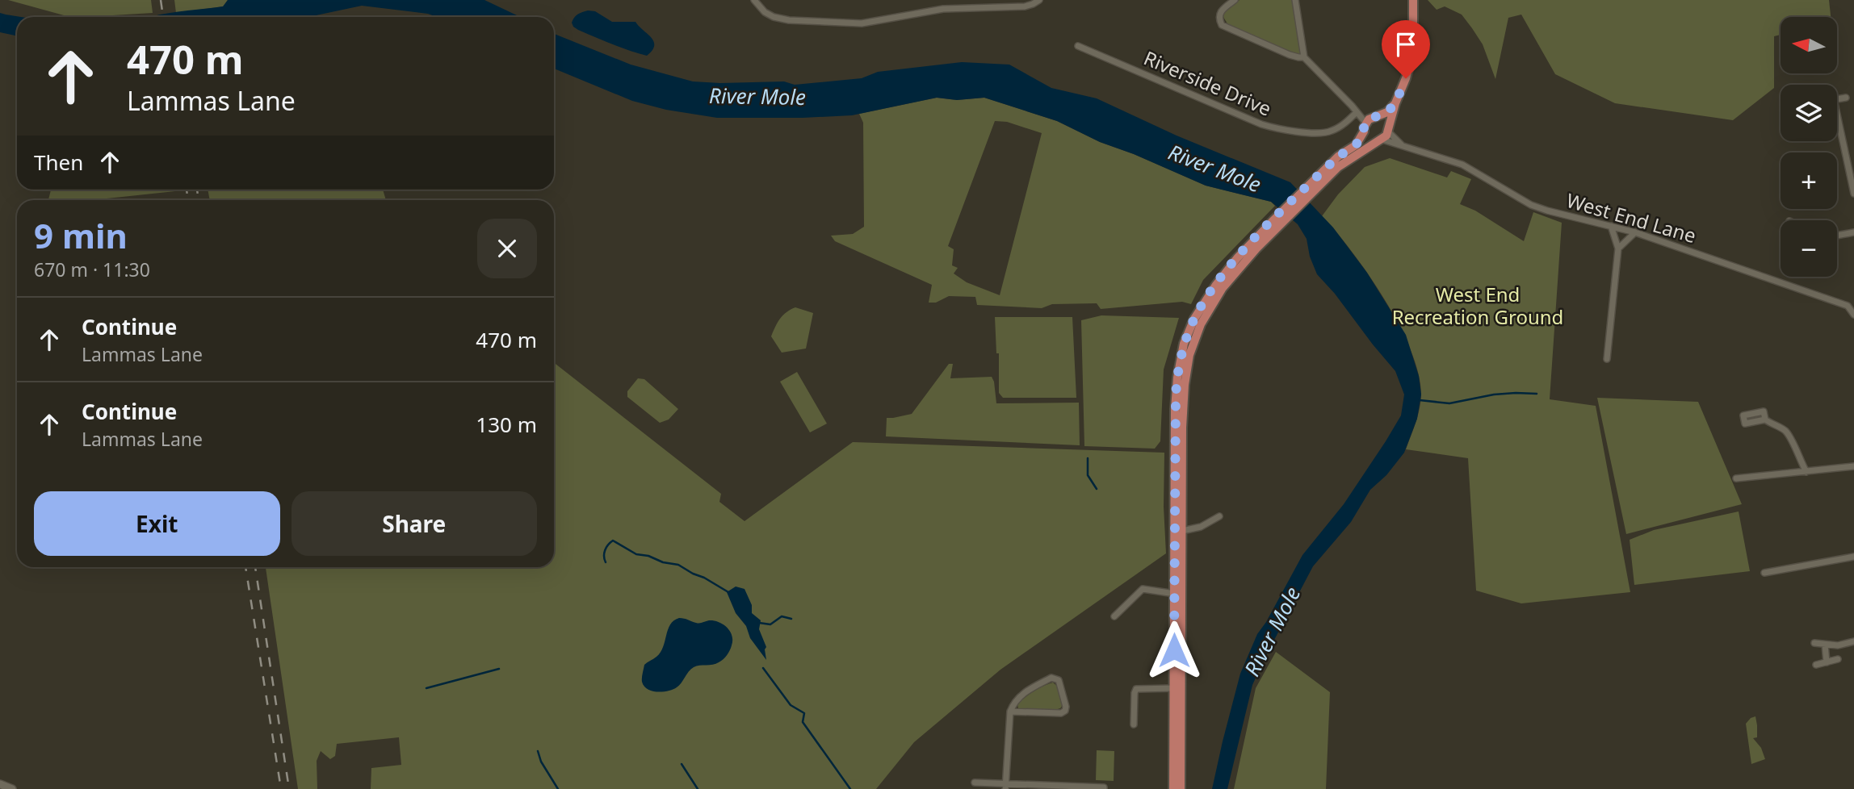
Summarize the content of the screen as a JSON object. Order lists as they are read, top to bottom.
{
  "streets": {
    "street": ["Riverside Drive", "West End Lane"]
  },
  "water": ["River Mole"],
  "parks": ["West End Recreation Ground"],
  "north": "left",
  "page": {
    "map_buttons": ["+", "−"],
    "turn": ["470 m", "Lammas Lane"],
    "then": "Then",
    "heading": ["9 min", "670 m · 11:30"],
    "list": [
      {
        "name": "Continue",
        "note": "Lammas Lane",
        "value": "470 m"
      },
      {
        "name": "Continue",
        "note": "Lammas Lane",
        "value": "130 m"
      }
    ],
    "buttons": ["Exit", "Share"]
  }
}
